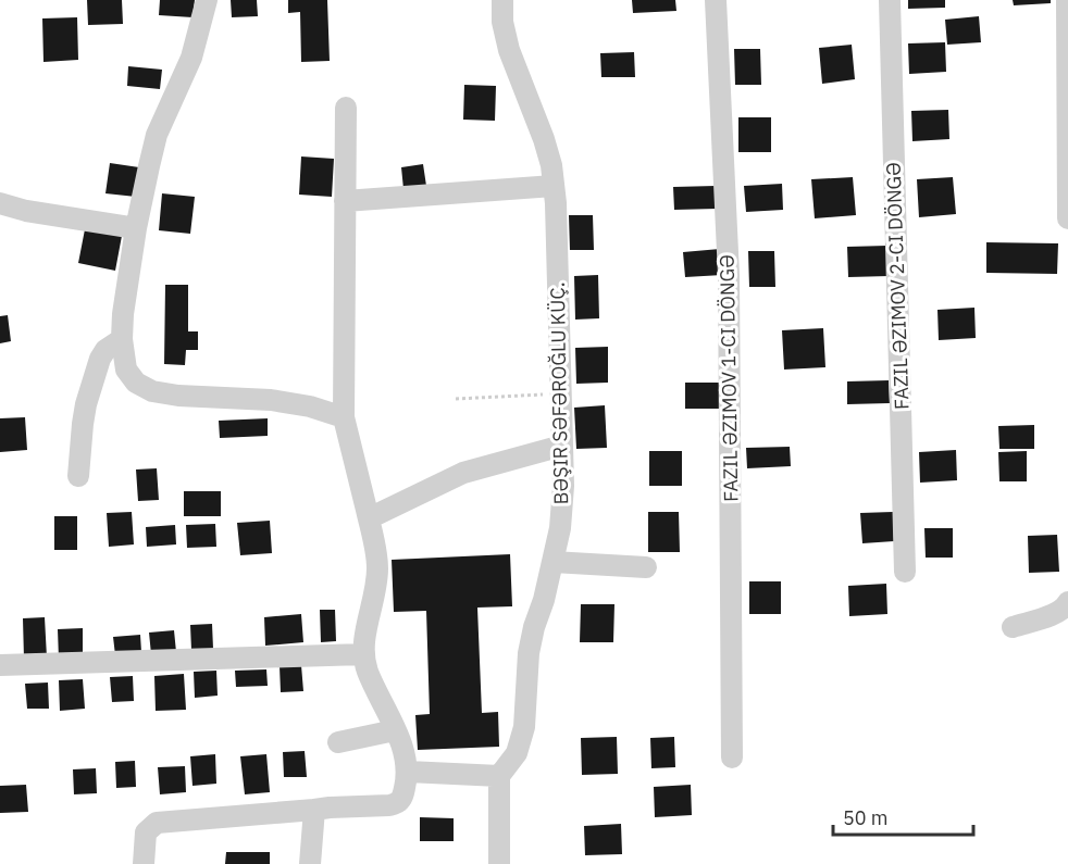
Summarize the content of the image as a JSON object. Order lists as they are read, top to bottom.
{
  "streets": {
    "street": ["FAZIL ƏZIMOV 2-CI DÖNGƏ", "FAZIL ƏZIMOV 1-CI DÖNGƏ", "BƏŞIR SƏFƏROĞLU KÜÇ."]
  },
  "scale_bar": "50 m"
}
